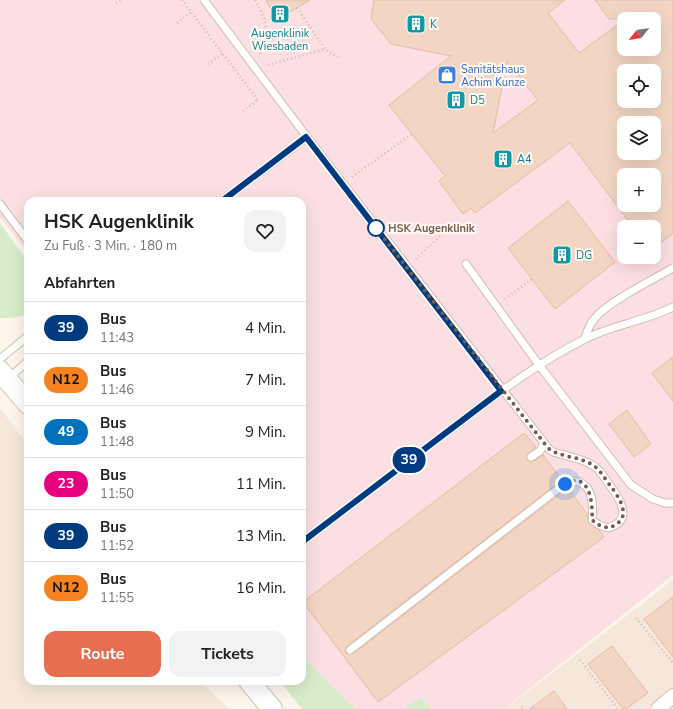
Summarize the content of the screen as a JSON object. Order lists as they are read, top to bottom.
{
  "places": {
    "building": [
      "Augenklinik Wiesbaden",
      "K",
      "D5",
      "A4",
      "DG"
    ],
    "shop": ["Sanitätshaus Achim Kunze"],
    "other": ["HSK Augenklinik"]
  },
  "lines": ["bus line 39"],
  "north": "bottom left",
  "page": {
    "on_map": "39",
    "map_buttons": ["+", "−"],
    "heading": [
      ["HSK Augenklinik", "Zu Fuß · 3 Min. · 180 m"],
      "Abfahrten"
    ],
    "list": [
      {
        "mark": "39",
        "name": "Bus",
        "note": "11:43",
        "value": "4 Min."
      },
      {
        "mark": "N12",
        "name": "Bus",
        "note": "11:46",
        "value": "7 Min."
      },
      {
        "mark": "49",
        "name": "Bus",
        "note": "11:48",
        "value": "9 Min."
      },
      {
        "mark": "23",
        "name": "Bus",
        "note": "11:50",
        "value": "11 Min."
      },
      {
        "mark": "39",
        "name": "Bus",
        "note": "11:52",
        "value": "13 Min."
      },
      {
        "mark": "N12",
        "name": "Bus",
        "note": "11:55",
        "value": "16 Min."
      }
    ],
    "buttons": ["Route", "Tickets"]
  }
}
